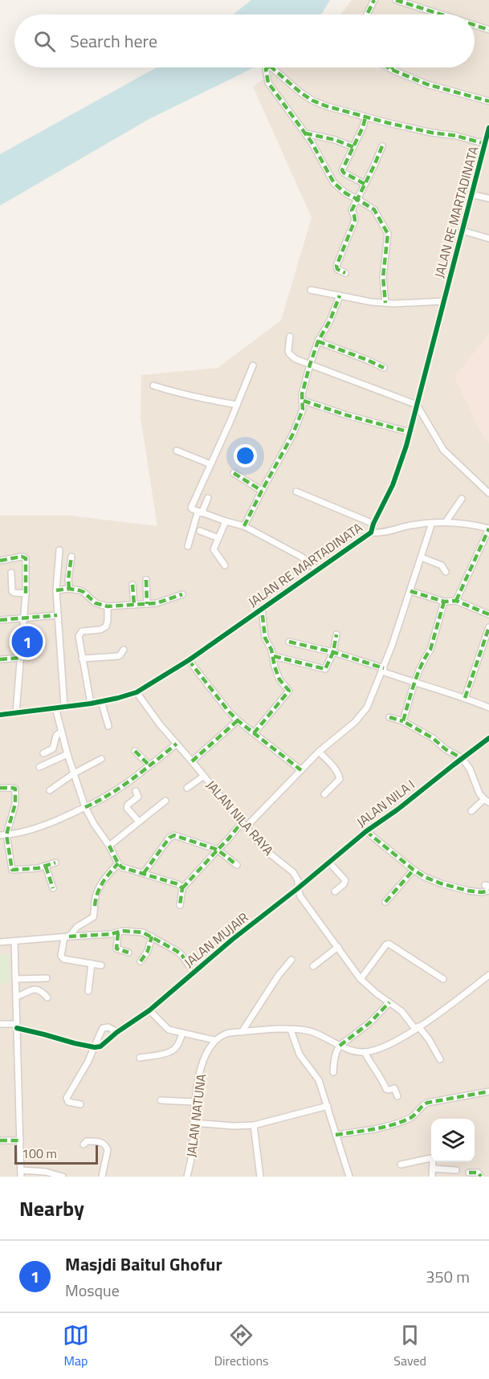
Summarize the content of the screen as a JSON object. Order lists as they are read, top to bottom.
{
  "streets": {
    "street": [
      "JALAN RE MARTADINATA",
      "JALAN NILA I",
      "JALAN NILA RAYA",
      "JALAN MUJAIR",
      "JALAN NATUNA"
    ]
  },
  "crossings": [
    ["JALAN RE MARTADINATA", "JALAN NILA RAYA"],
    ["JALAN NILA I", "JALAN NILA RAYA"],
    ["JALAN NILA I", "JALAN MUJAIR"],
    ["JALAN NILA RAYA", "JALAN MUJAIR"]
  ],
  "scale_bar": "100 m",
  "page": {
    "search": "Search here",
    "pins": "1",
    "scale": "100 m",
    "heading": "Nearby",
    "list": [
      {
        "mark": "1",
        "name": "Masjdi Baitul Ghofur",
        "note": "Mosque",
        "value": "350 m"
      }
    ],
    "nav": ["Map", "Directions", "Saved"]
  }
}
